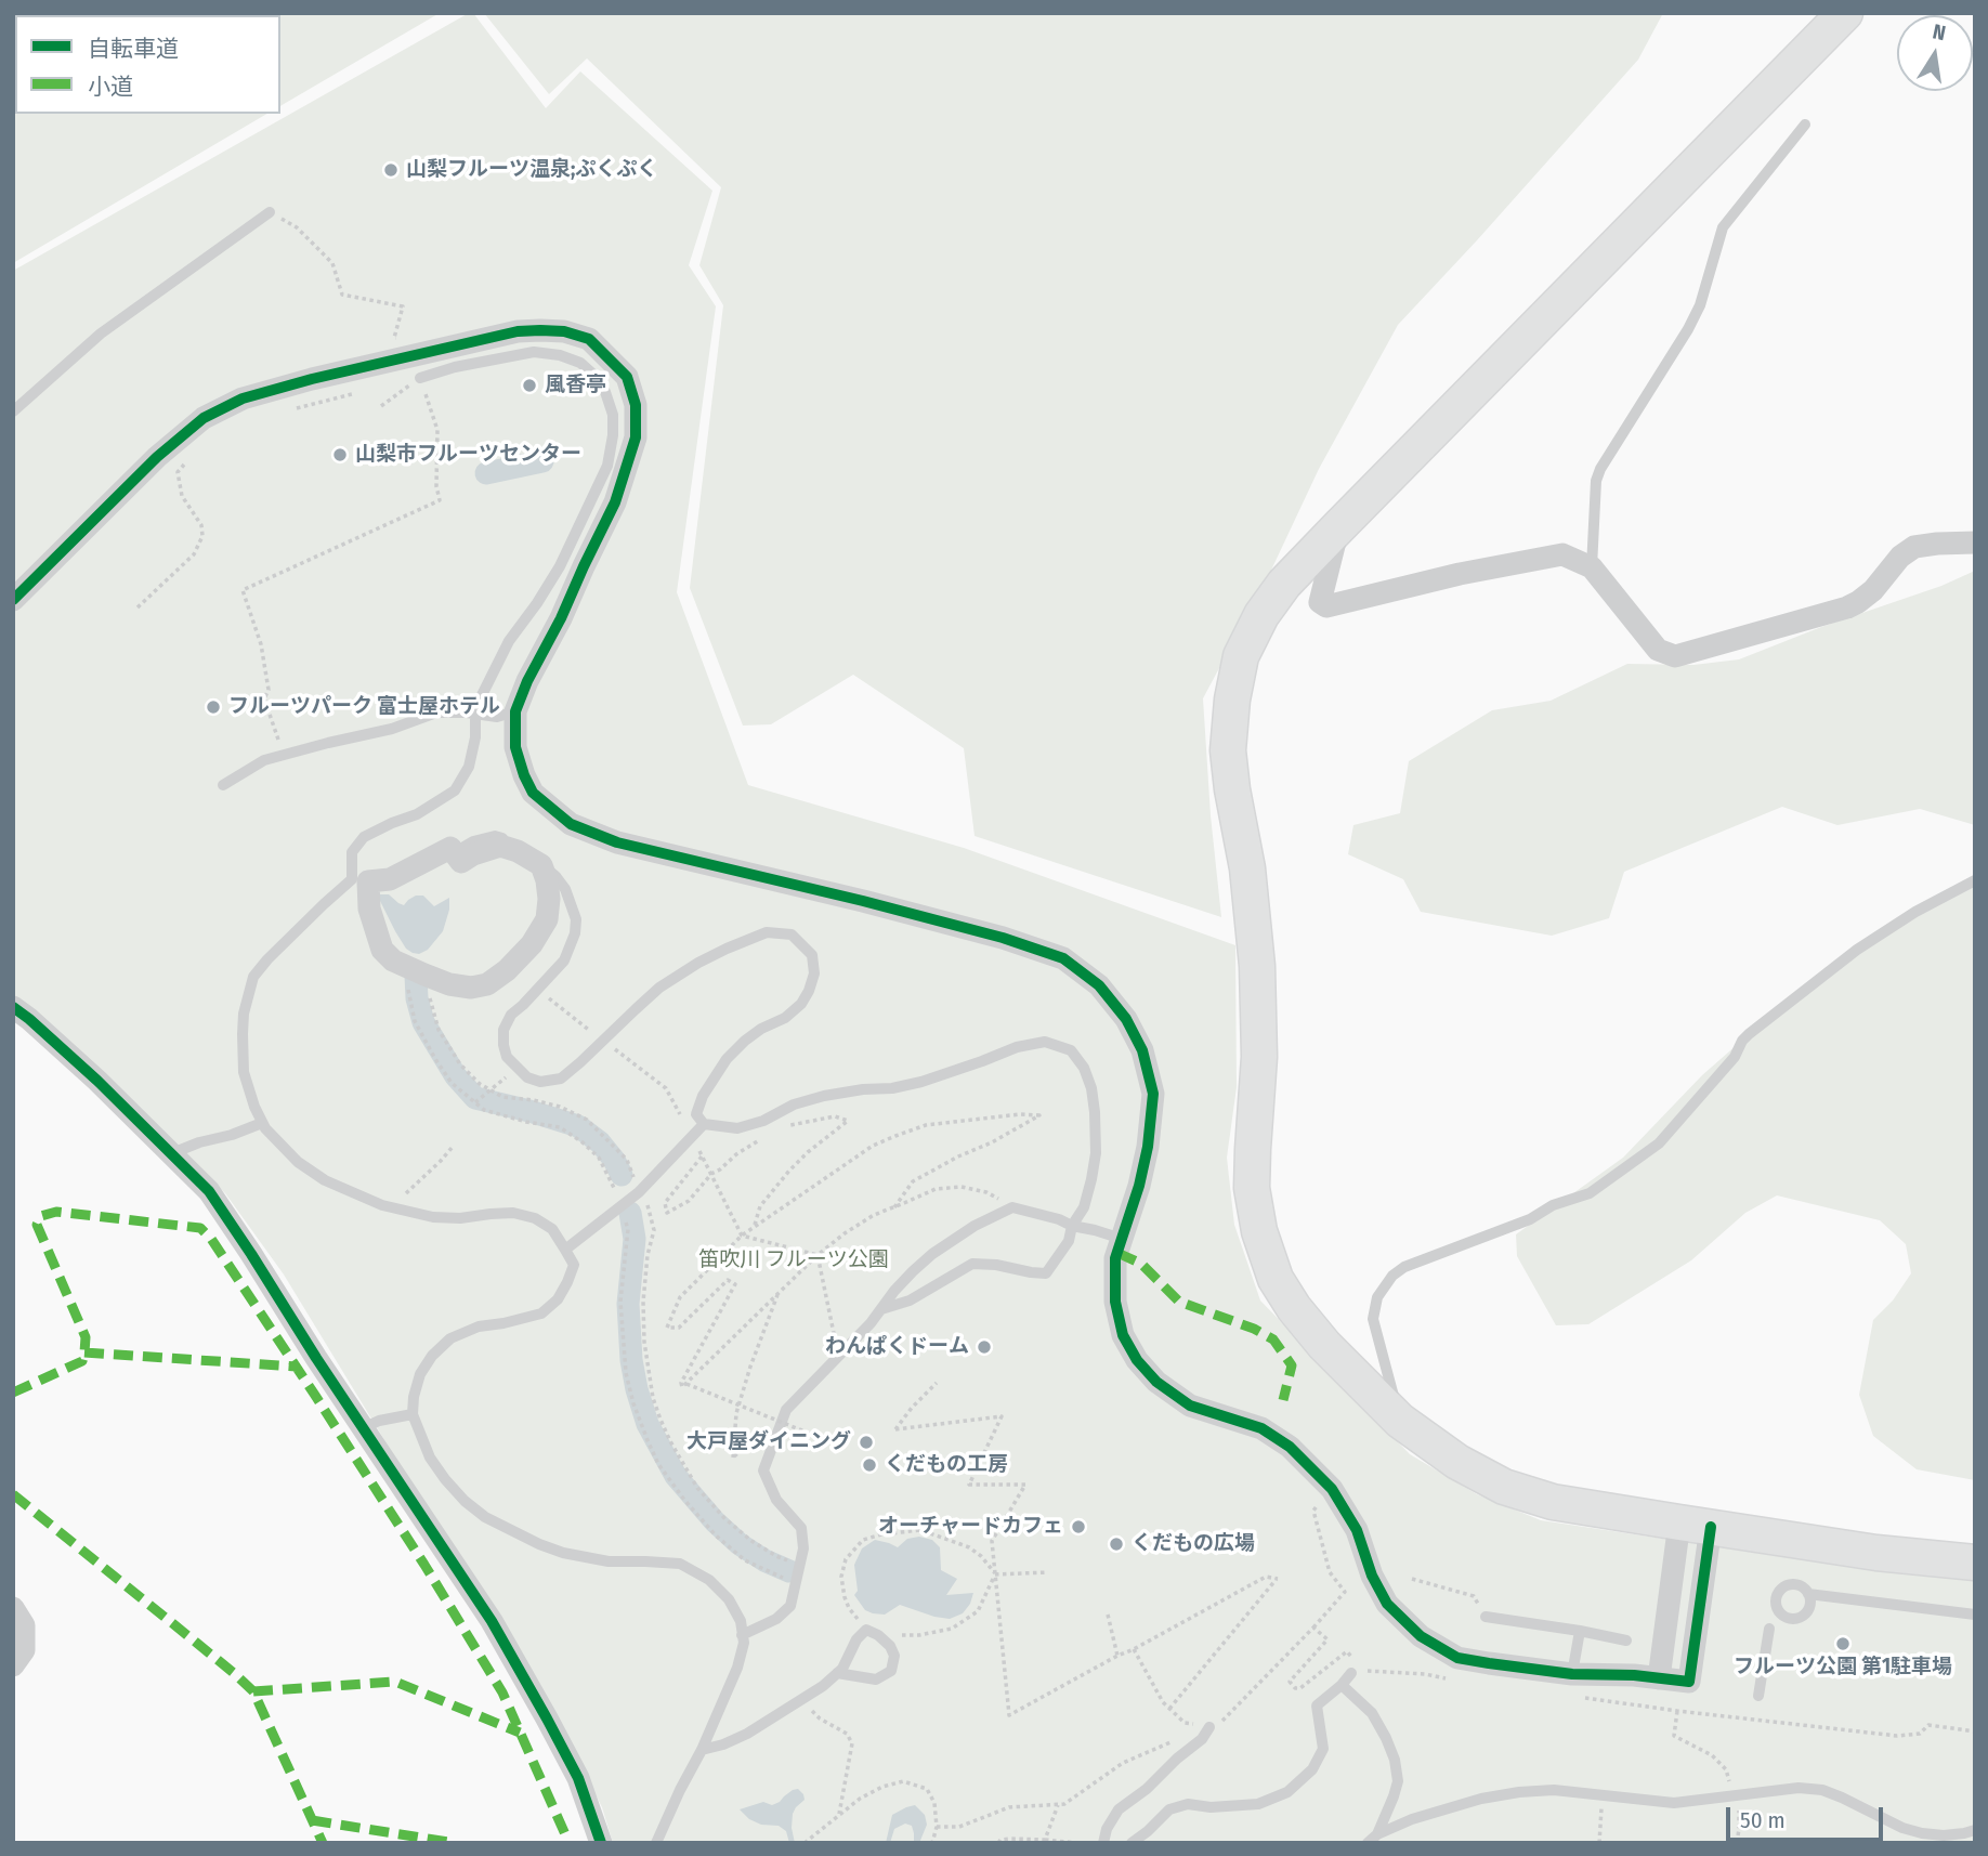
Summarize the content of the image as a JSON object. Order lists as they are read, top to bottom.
{
  "parks": ["笛吹川 フルーツ公園"],
  "places": [
    "山梨フルーツ温泉;ぷくぷく",
    "風香亭",
    "山梨市フルーツセンター",
    "フルーツパーク 富士屋ホテル",
    "わんぱくドーム",
    "大戸屋ダイニング",
    "くだもの工房",
    "オーチャードカフェ",
    "くだもの広場",
    "フルーツ公園 第1駐車場"
  ],
  "legend": ["自転車道", "小道"],
  "scale_bar": "50 m",
  "north": "top"
}
